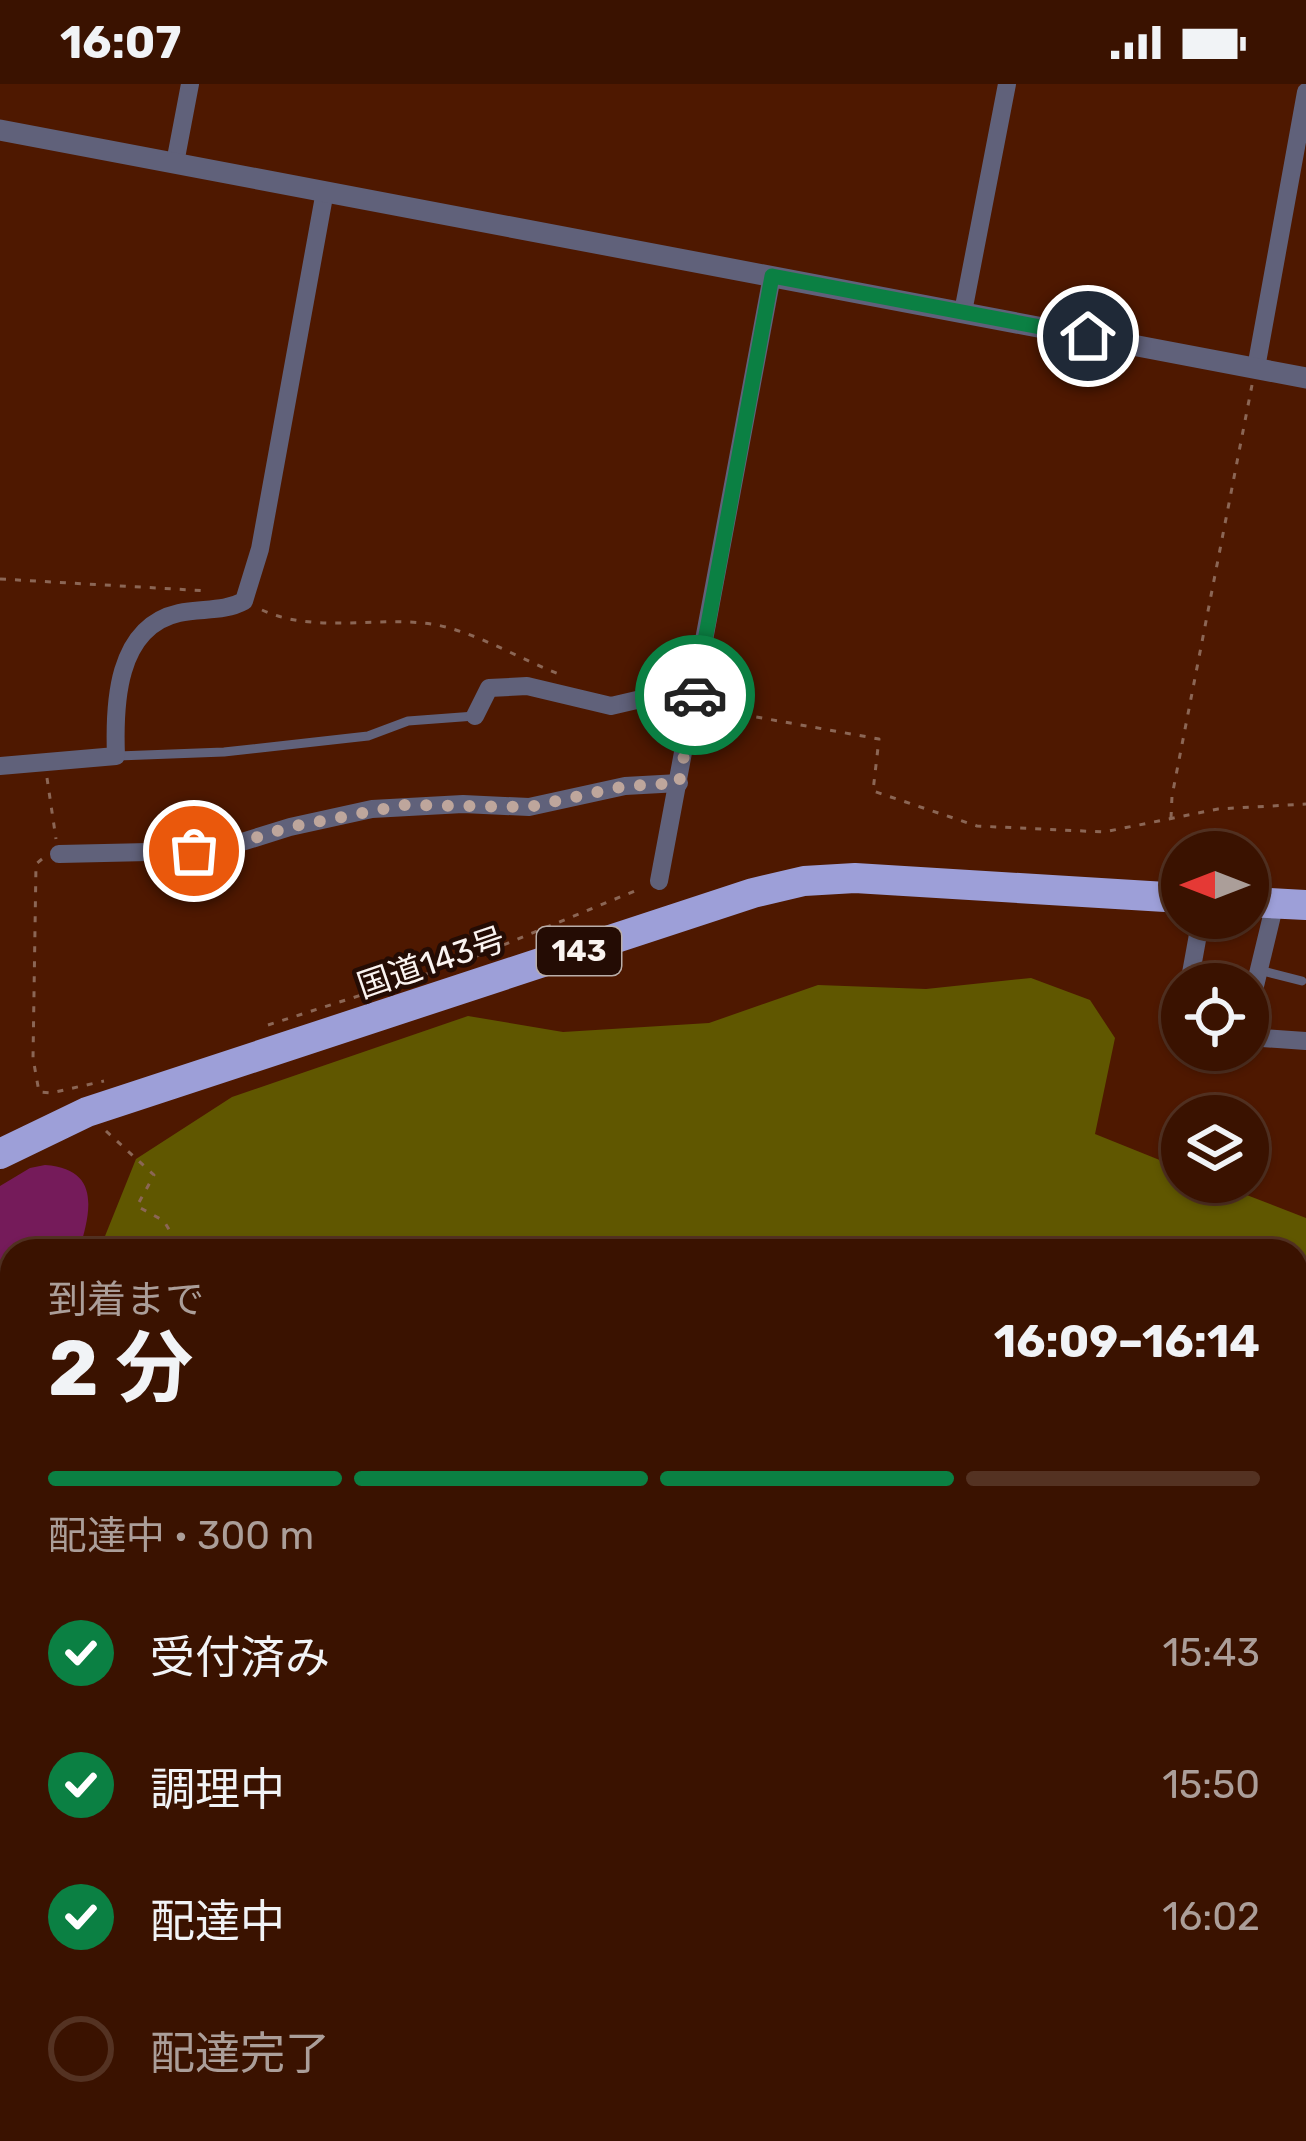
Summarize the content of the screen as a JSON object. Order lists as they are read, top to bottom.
{
  "streets": {
    "highway": ["143", "国道143号"]
  },
  "north": "left",
  "page": {
    "status": "16:07",
    "heading": ["2 分", "到着まで", "16:09–16:14"],
    "bar": "配達中 · 300 m",
    "list": [
      ["受付済み", "15:43"],
      ["調理中", "15:50"],
      ["配達中", "16:02"],
      "配達完了"
    ]
  }
}
